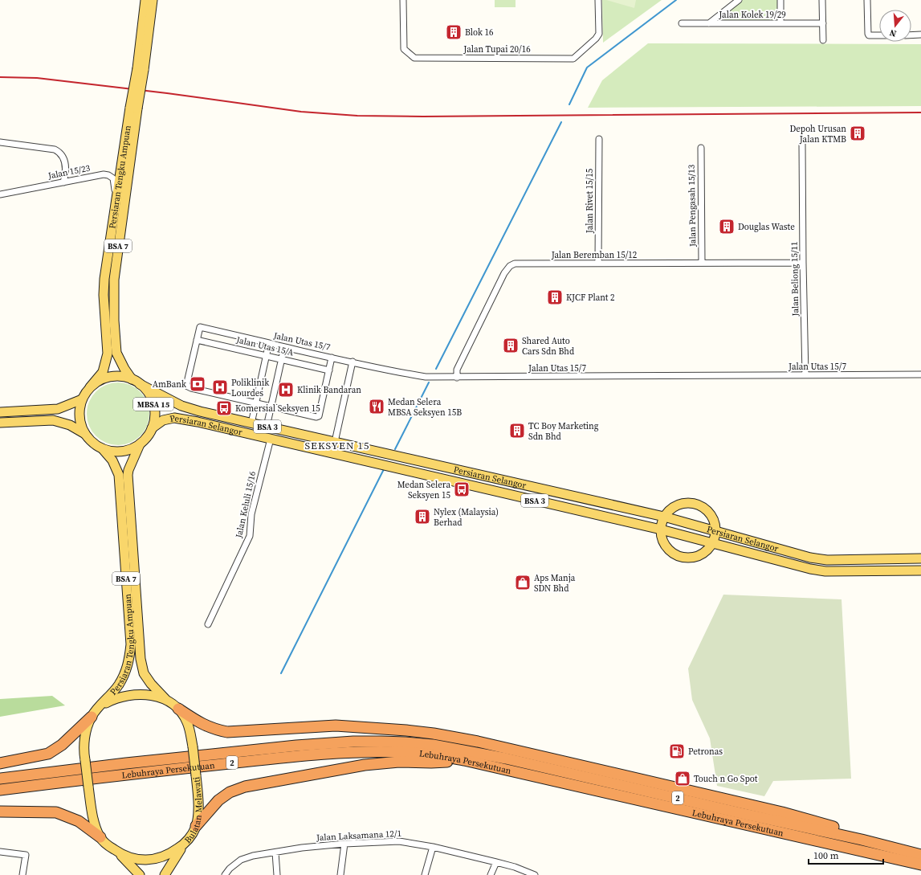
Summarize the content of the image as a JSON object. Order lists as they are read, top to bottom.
{
  "streets": {
    "highway": ["2", "Lebuhraya Persekutuan"],
    "main road": [
      "Persiaran Tengku Ampuan",
      "BSA 7",
      "MBSA 15",
      "Persiaran Selangor",
      "BSA 3",
      "Bulatan Melawati"
    ],
    "street": [
      "Jalan Kolek 19/29",
      "Jalan Tupai 20/16",
      "Jalan 15/23",
      "Jalan Rivet 15/15",
      "Jalan Pengasah 15/13",
      "Jalan Beremban 15/12",
      "Jalan Beliong 15/11",
      "Jalan Utas 15/7",
      "Jalan Utas 15/A",
      "Jalan Keluli 15/16",
      "Jalan Laksamana 12/1"
    ]
  },
  "crossings": [
    ["Jalan 15/23", "Persiaran Tengku Ampuan"],
    ["Persiaran Tengku Ampuan", "MBSA 15"],
    ["Persiaran Tengku Ampuan", "Persiaran Selangor"],
    ["Persiaran Tengku Ampuan", "Bulatan Melawati"],
    ["Jalan Rivet 15/15", "Jalan Beremban 15/12"],
    ["Jalan Pengasah 15/13", "Jalan Beremban 15/12"],
    ["Jalan Beremban 15/12", "Jalan Beliong 15/11"],
    ["Jalan Beremban 15/12", "Jalan Utas 15/7"],
    ["Jalan Beliong 15/11", "Jalan Utas 15/7"],
    ["Jalan Utas 15/7", "Jalan Utas 15/A"],
    ["MBSA 15", "Persiaran Selangor"],
    ["Persiaran Selangor", "Jalan Keluli 15/16"]
  ],
  "districts": ["SEKSYEN 15"],
  "places": {
    "building": [
      "Blok 16",
      "Depoh Urusan Jalan KTMB",
      "Douglas Waste",
      "KJCF Plant 2",
      "Shared Auto Cars Sdn Bhd",
      "TC Boy Marketing Sdn Bhd",
      "Nylex (Malaysia) Berhad"
    ],
    "bank": ["AmBank"],
    "hospital": ["Poliklinik Lourdes", "Klinik Bandaran"],
    "restaurant": ["Medan Selera MBSA Seksyen 15B"],
    "bus stop": ["Komersial Seksyen 15", "Medan Selera Seksyen 15"],
    "shop": ["Aps Manja SDN Bhd", "Touch n Go Spot"],
    "fuel station": ["Petronas"]
  },
  "scale_bar": "100 m",
  "north": "bottom"
}
